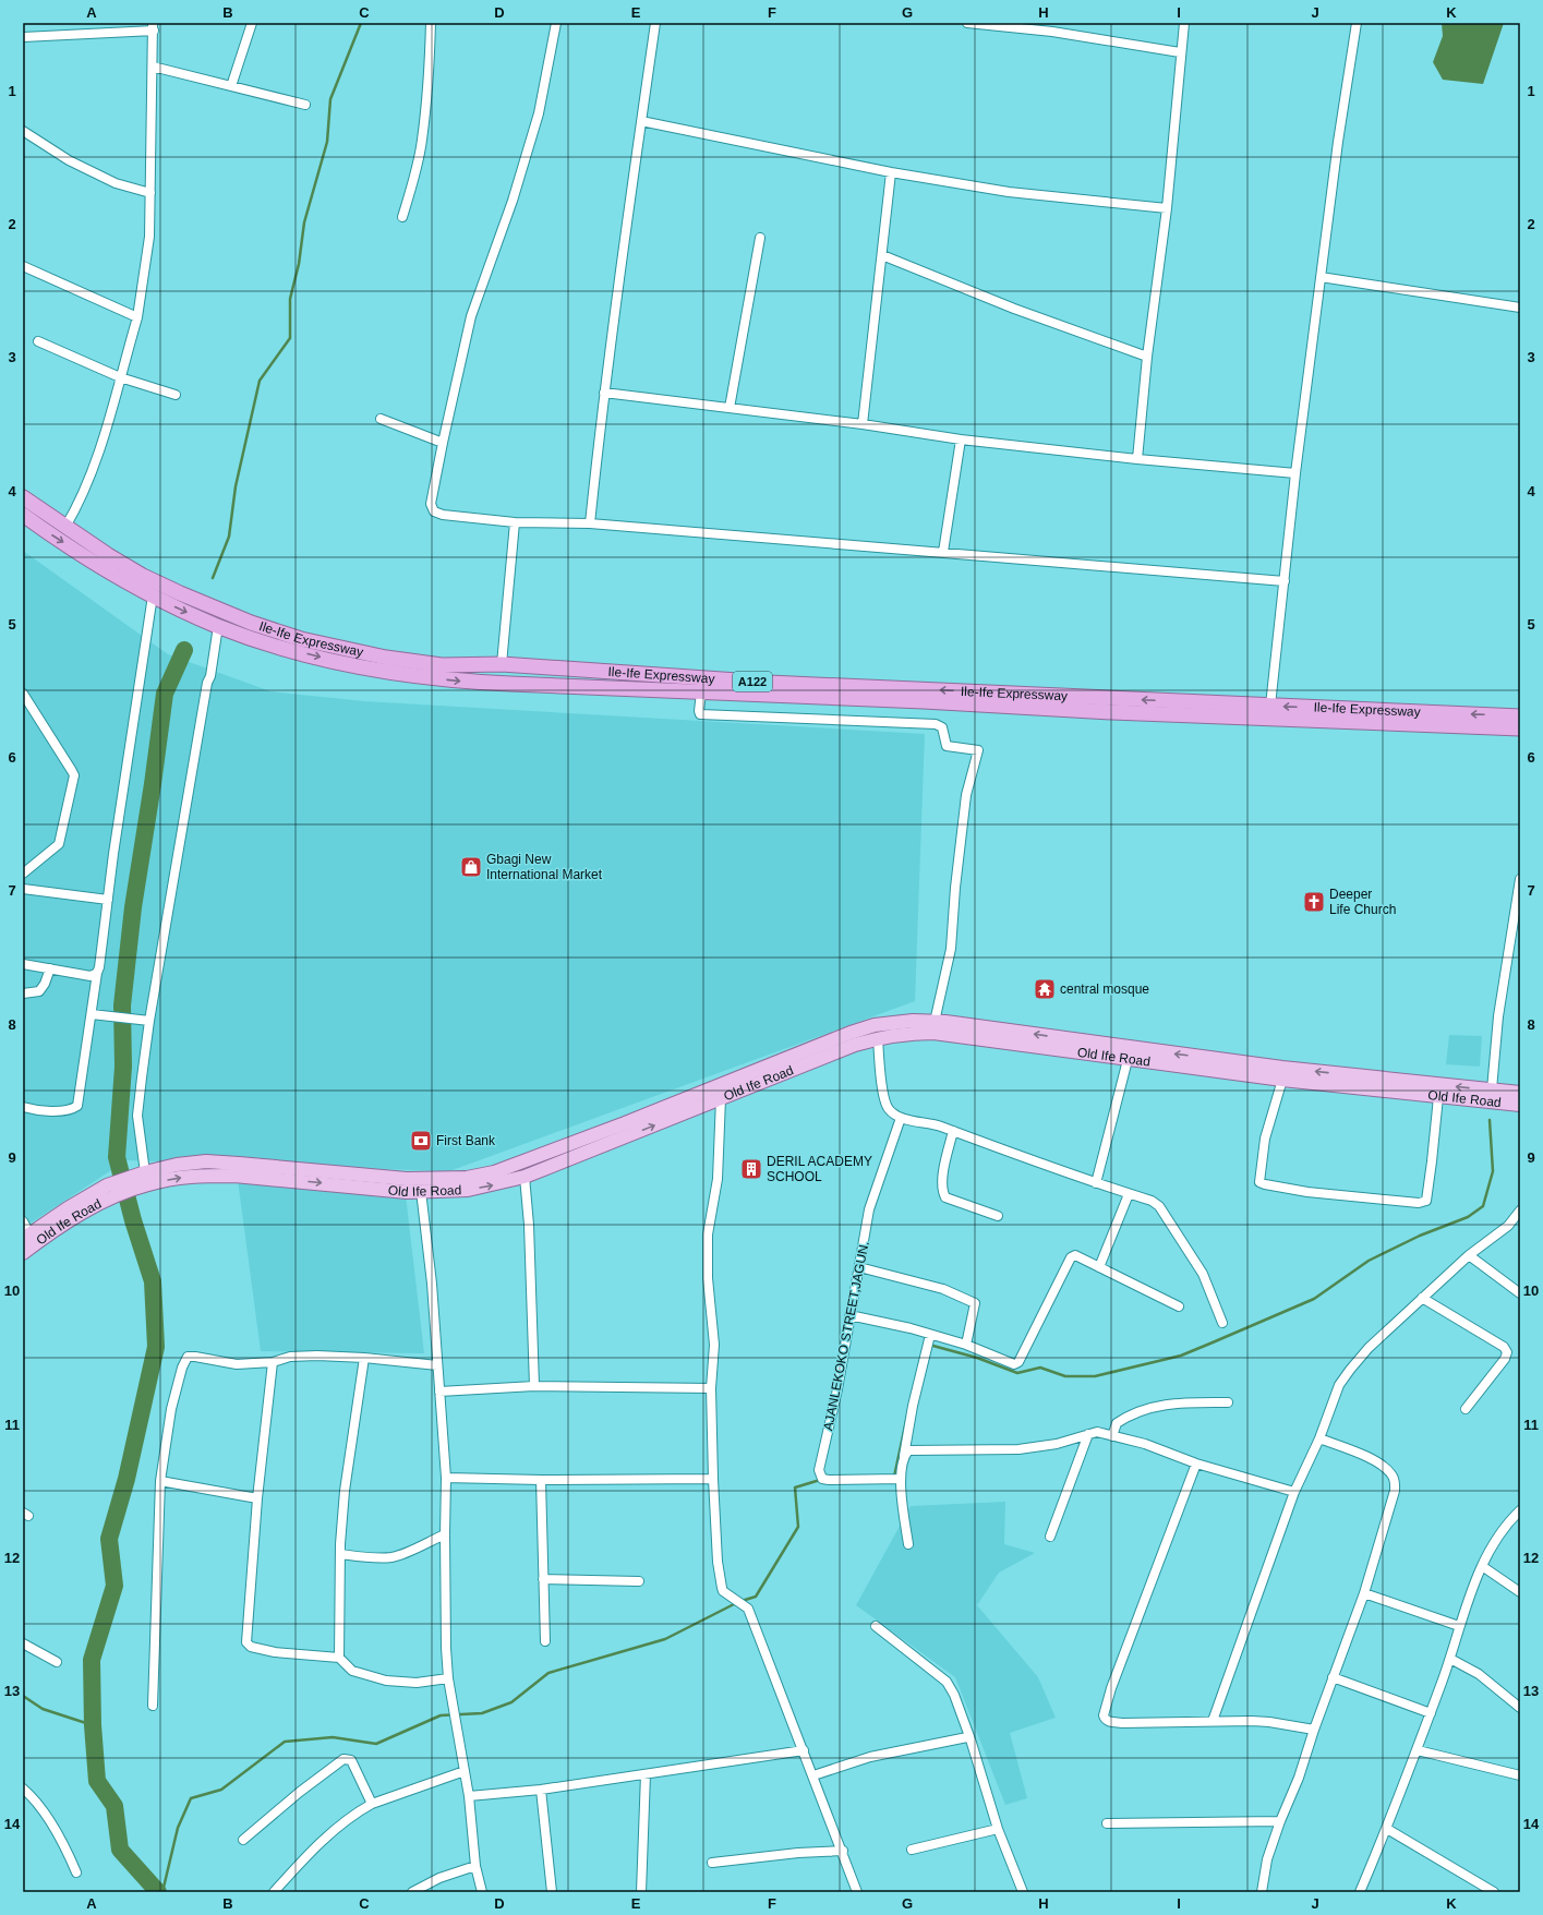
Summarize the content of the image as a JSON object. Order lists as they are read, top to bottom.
{
  "streets": {
    "highway": ["Ile-Ife Expressway", "A122"],
    "main road": ["Old Ife Road"],
    "street": ["AJANLEKOKO STREET,JAGUN."]
  },
  "places": {
    "shop": ["Gbagi New International Market"],
    "church": ["Deeper Life Church"],
    "temple": ["central mosque"],
    "bank": ["First Bank"],
    "building": ["DERIL ACADEMY SCHOOL"]
  },
  "grid": {
    "columns": [
      "A",
      "B",
      "C",
      "D",
      "E",
      "F",
      "G",
      "H",
      "I",
      "J",
      "K"
    ],
    "rows": [
      "1",
      "2",
      "3",
      "4",
      "5",
      "6",
      "7",
      "8",
      "9",
      "10",
      "11",
      "12",
      "13",
      "14"
    ]
  }
}
